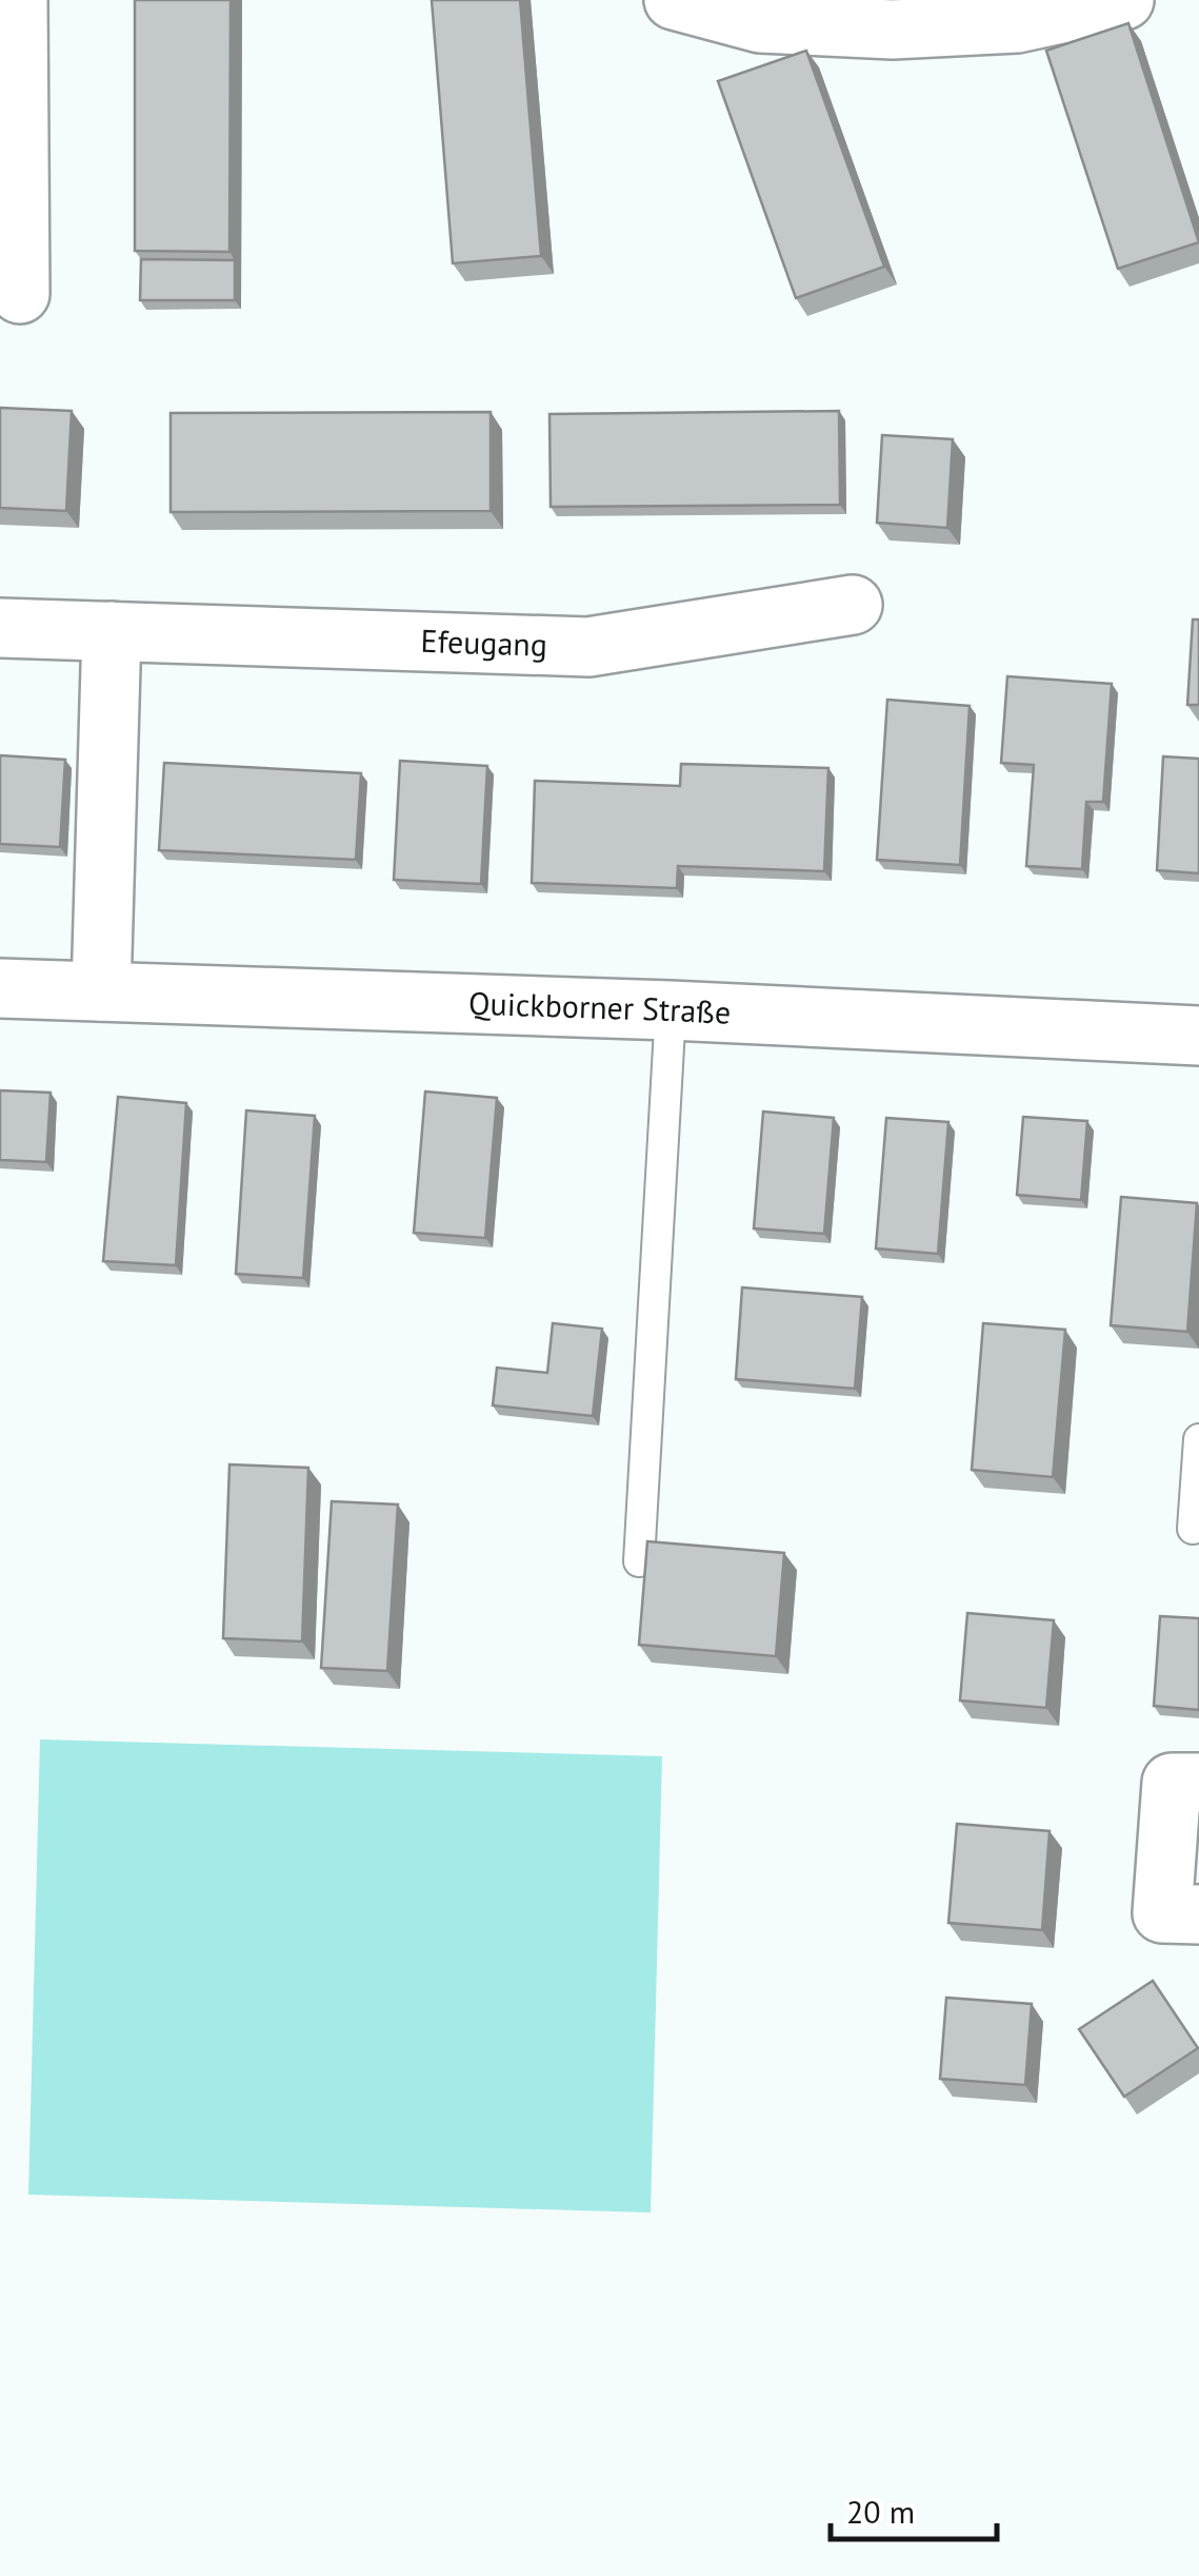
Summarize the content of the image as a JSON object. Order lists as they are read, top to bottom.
{
  "streets": {
    "street": ["Efeugang", "Quickborner Straße"]
  },
  "scale_bar": "20 m"
}
